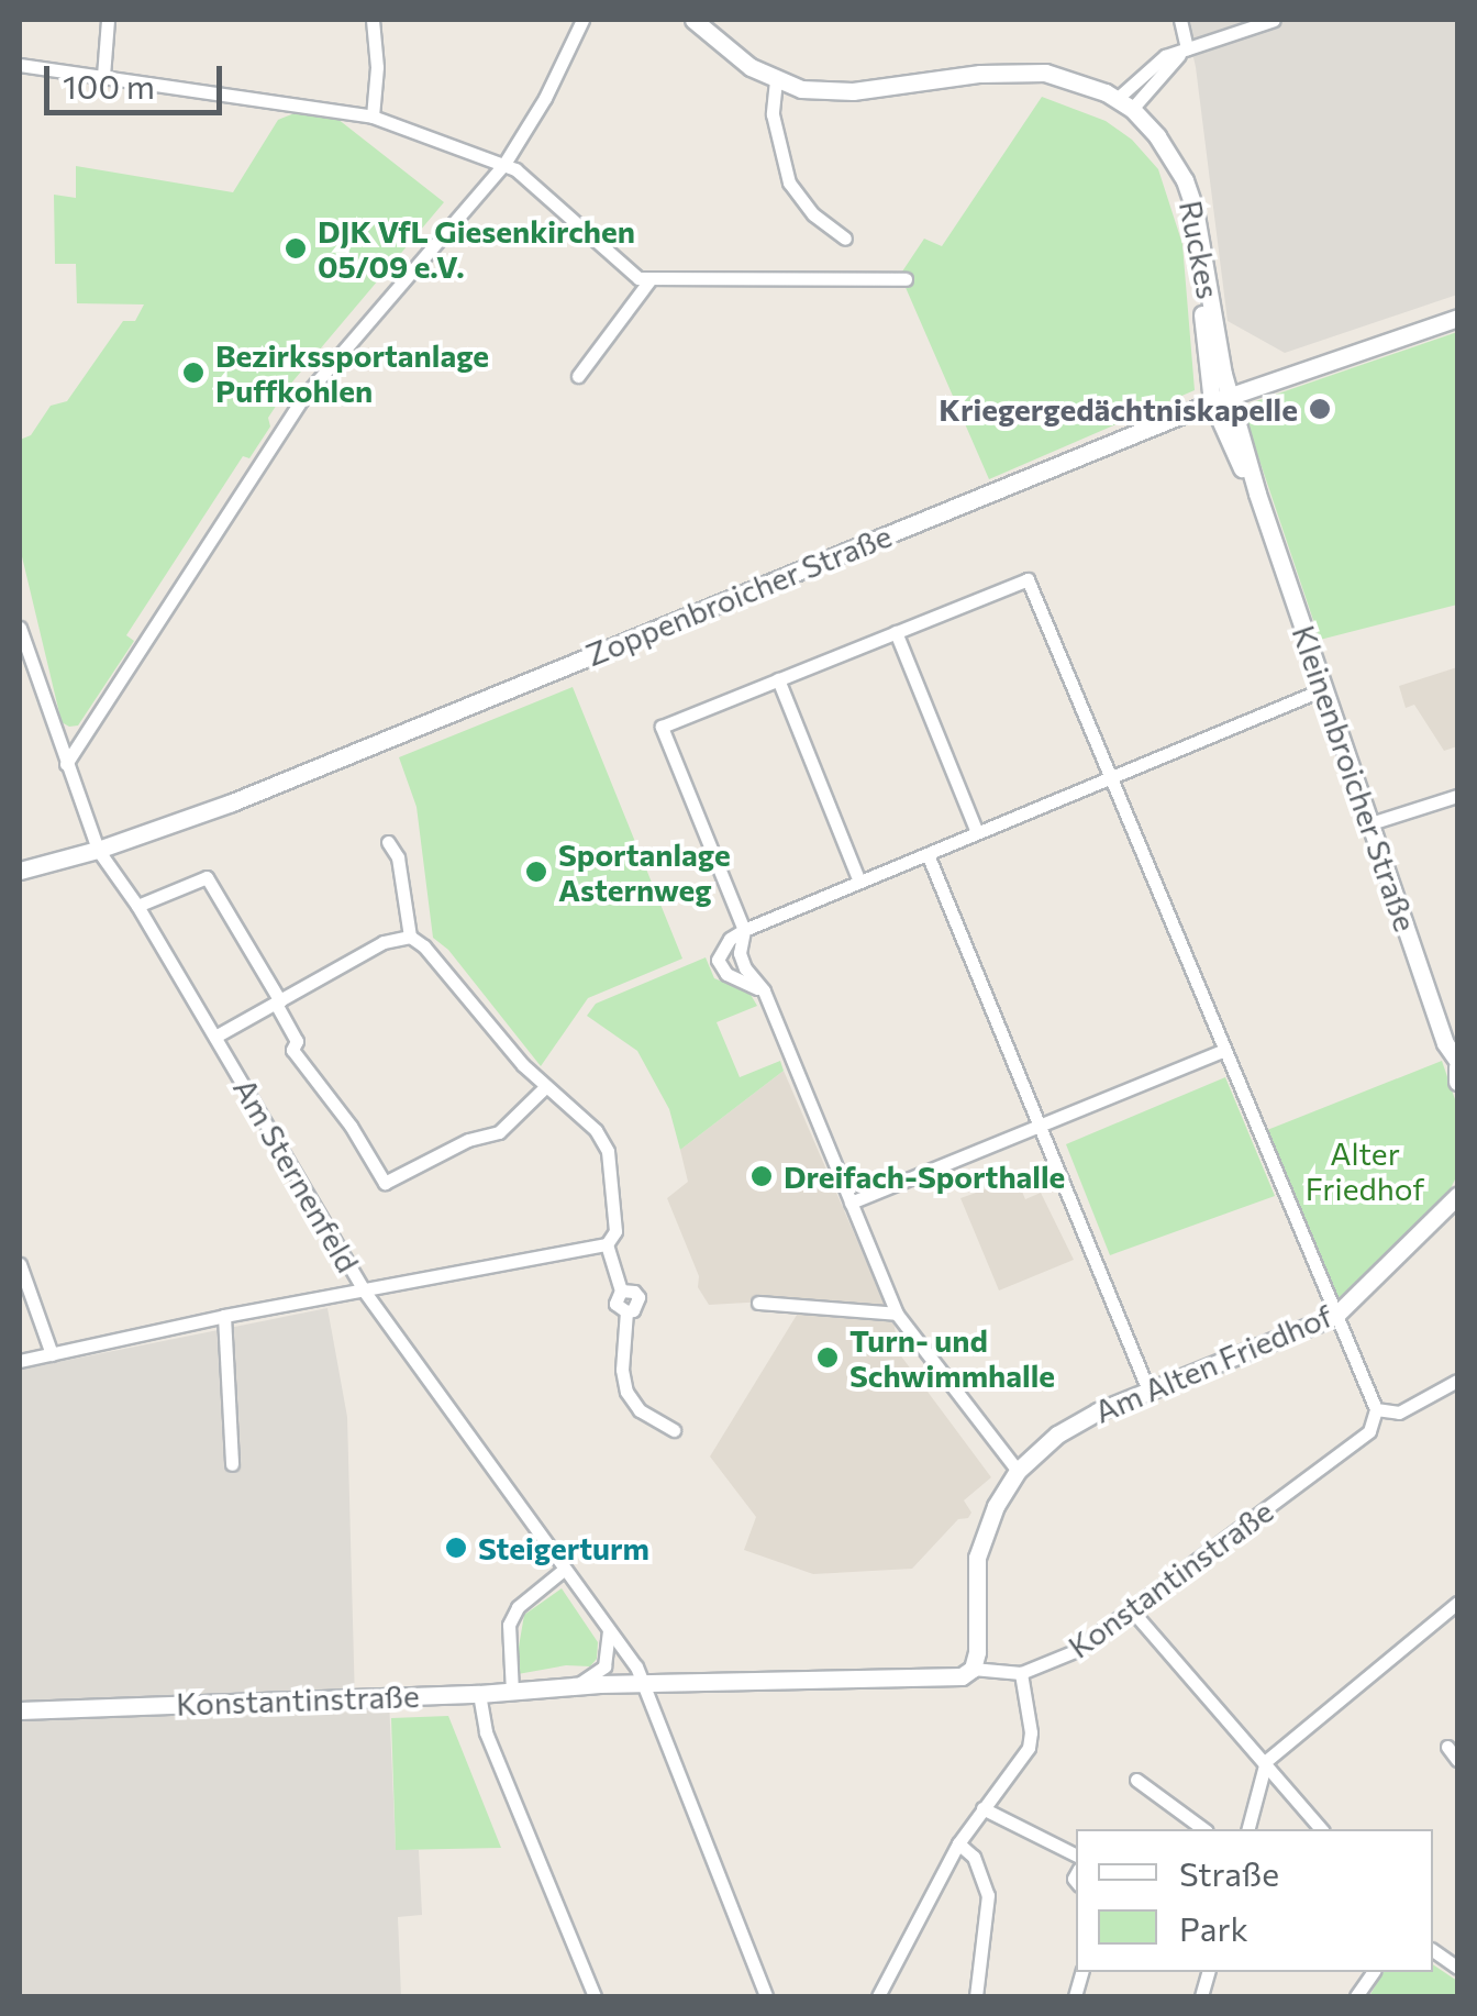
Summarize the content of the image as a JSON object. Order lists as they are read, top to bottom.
{
  "streets": {
    "main road": [
      "Ruckes",
      "Zoppenbroicher Straße",
      "Kleinenbroicher Straße",
      "Am Alten Friedhof",
      "Konstantinstraße"
    ],
    "street": ["Am Sternenfeld"]
  },
  "crossings": [
    ["Ruckes", "Zoppenbroicher Straße"],
    ["Ruckes", "Kleinenbroicher Straße"],
    ["Zoppenbroicher Straße", "Kleinenbroicher Straße"],
    ["Zoppenbroicher Straße", "Am Sternenfeld"],
    ["Am Sternenfeld", "Konstantinstraße"],
    ["Am Alten Friedhof", "Konstantinstraße"]
  ],
  "parks": ["Alter Friedhof"],
  "places": [
    "DJK VfL Giesenkirchen 05/09 e.V.",
    "Bezirkssportanlage Puffkohlen",
    "Kriegergedächtniskapelle",
    "Sportanlage Asternweg",
    "Dreifach-Sporthalle",
    "Turn- und Schwimmhalle",
    "Steigerturm"
  ],
  "legend": ["Straße", "Park"],
  "scale_bar": "100 m"
}
